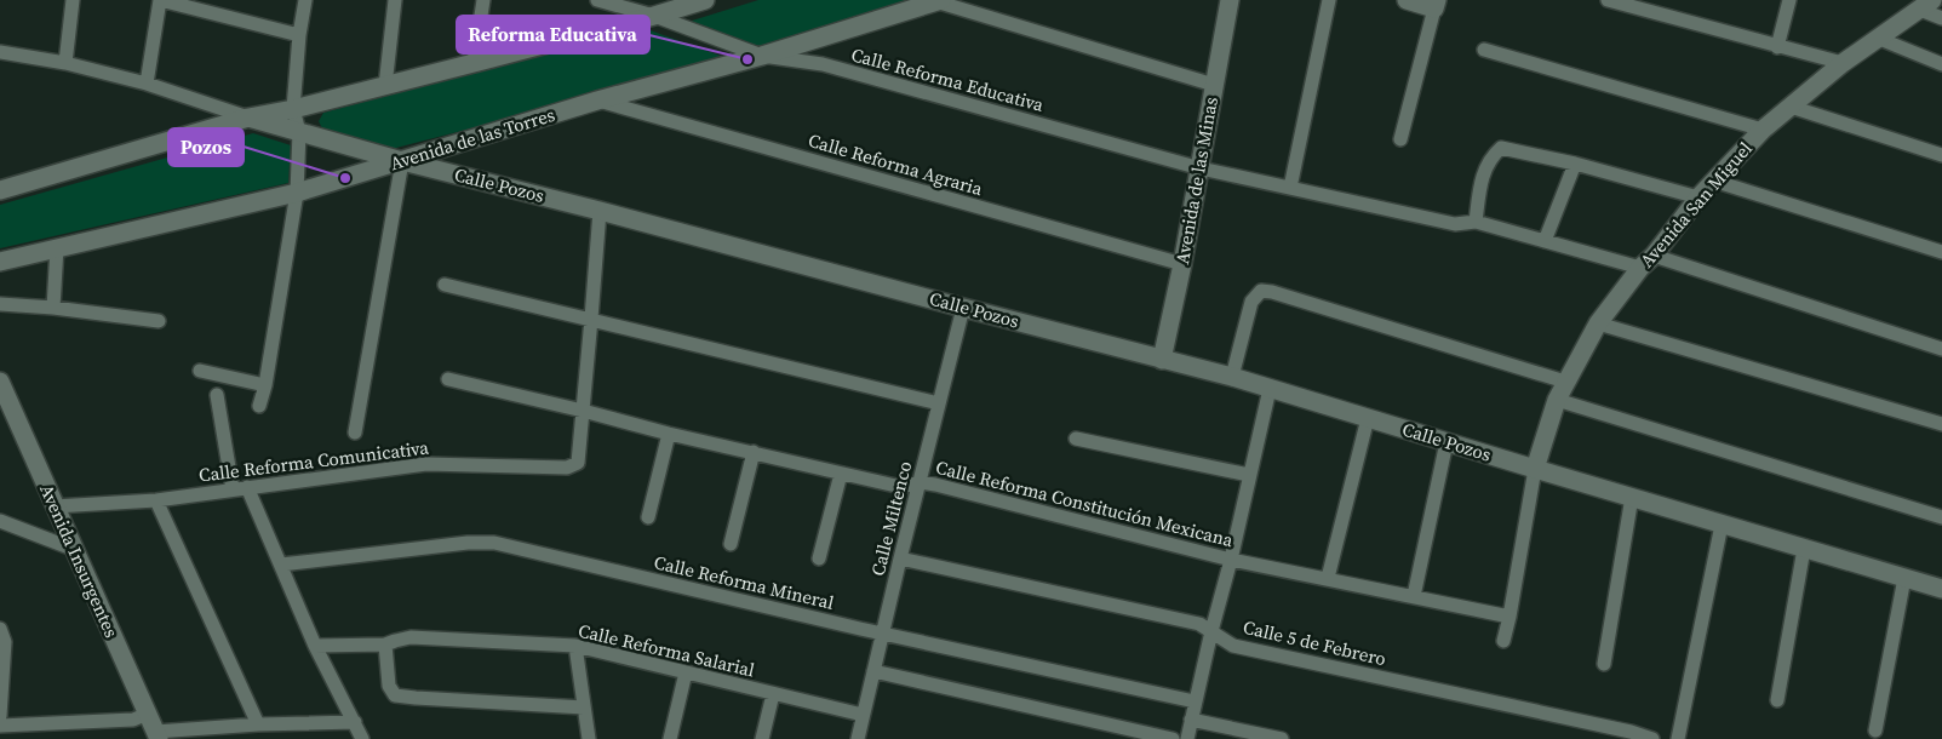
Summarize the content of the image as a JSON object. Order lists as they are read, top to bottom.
{
  "streets": {
    "street": [
      "Calle Reforma Educativa",
      "Avenida de las Torres",
      "Calle Reforma Agraria",
      "Avenida de las Minas",
      "Calle Pozos",
      "Avenida San Miguel",
      "Calle Reforma Comunicativa",
      "Calle Reforma Constitución Mexicana",
      "Calle Miltenco",
      "Avenida Insurgentes",
      "Calle Reforma Mineral",
      "Calle 5 de Febrero",
      "Calle Reforma Salarial"
    ]
  },
  "crossings": [
    ["Calle Reforma Educativa", "Avenida de las Torres"],
    ["Calle Reforma Educativa", "Avenida de las Minas"],
    ["Avenida de las Torres", "Calle Reforma Agraria"],
    ["Avenida de las Torres", "Calle Pozos"],
    ["Calle Reforma Agraria", "Avenida de las Minas"],
    ["Avenida de las Minas", "Calle Pozos"],
    ["Calle Pozos", "Avenida San Miguel"],
    ["Calle Pozos", "Calle Miltenco"],
    ["Calle Reforma Comunicativa", "Calle Reforma Constitución Mexicana"],
    ["Calle Reforma Comunicativa", "Avenida Insurgentes"],
    ["Calle Reforma Constitución Mexicana", "Calle Miltenco"],
    ["Calle Miltenco", "Calle Reforma Mineral"],
    ["Calle Miltenco", "Calle 5 de Febrero"],
    ["Calle Miltenco", "Calle Reforma Salarial"]
  ],
  "places": ["Reforma Educativa", "Pozos"]
}
